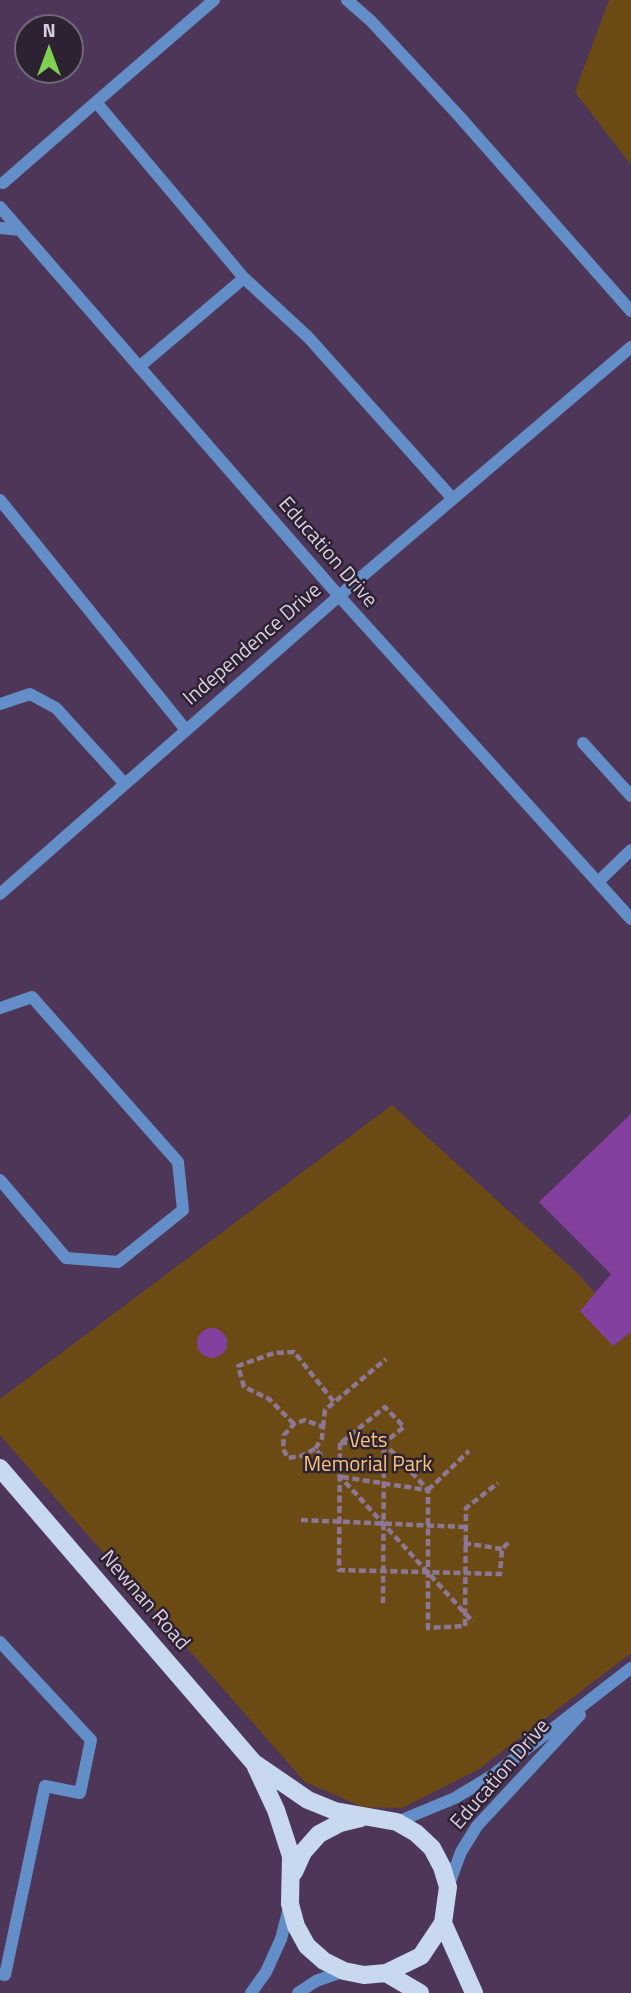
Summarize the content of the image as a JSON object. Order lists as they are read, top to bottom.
{
  "streets": {
    "main road": ["Newnan Road"],
    "street": ["Education Drive", "Independence Drive"]
  },
  "crossings": [
    ["Education Drive", "Independence Drive"],
    ["Education Drive", "Newnan Road"]
  ],
  "parks": ["Vets Memorial Park"],
  "north": "top"
}
